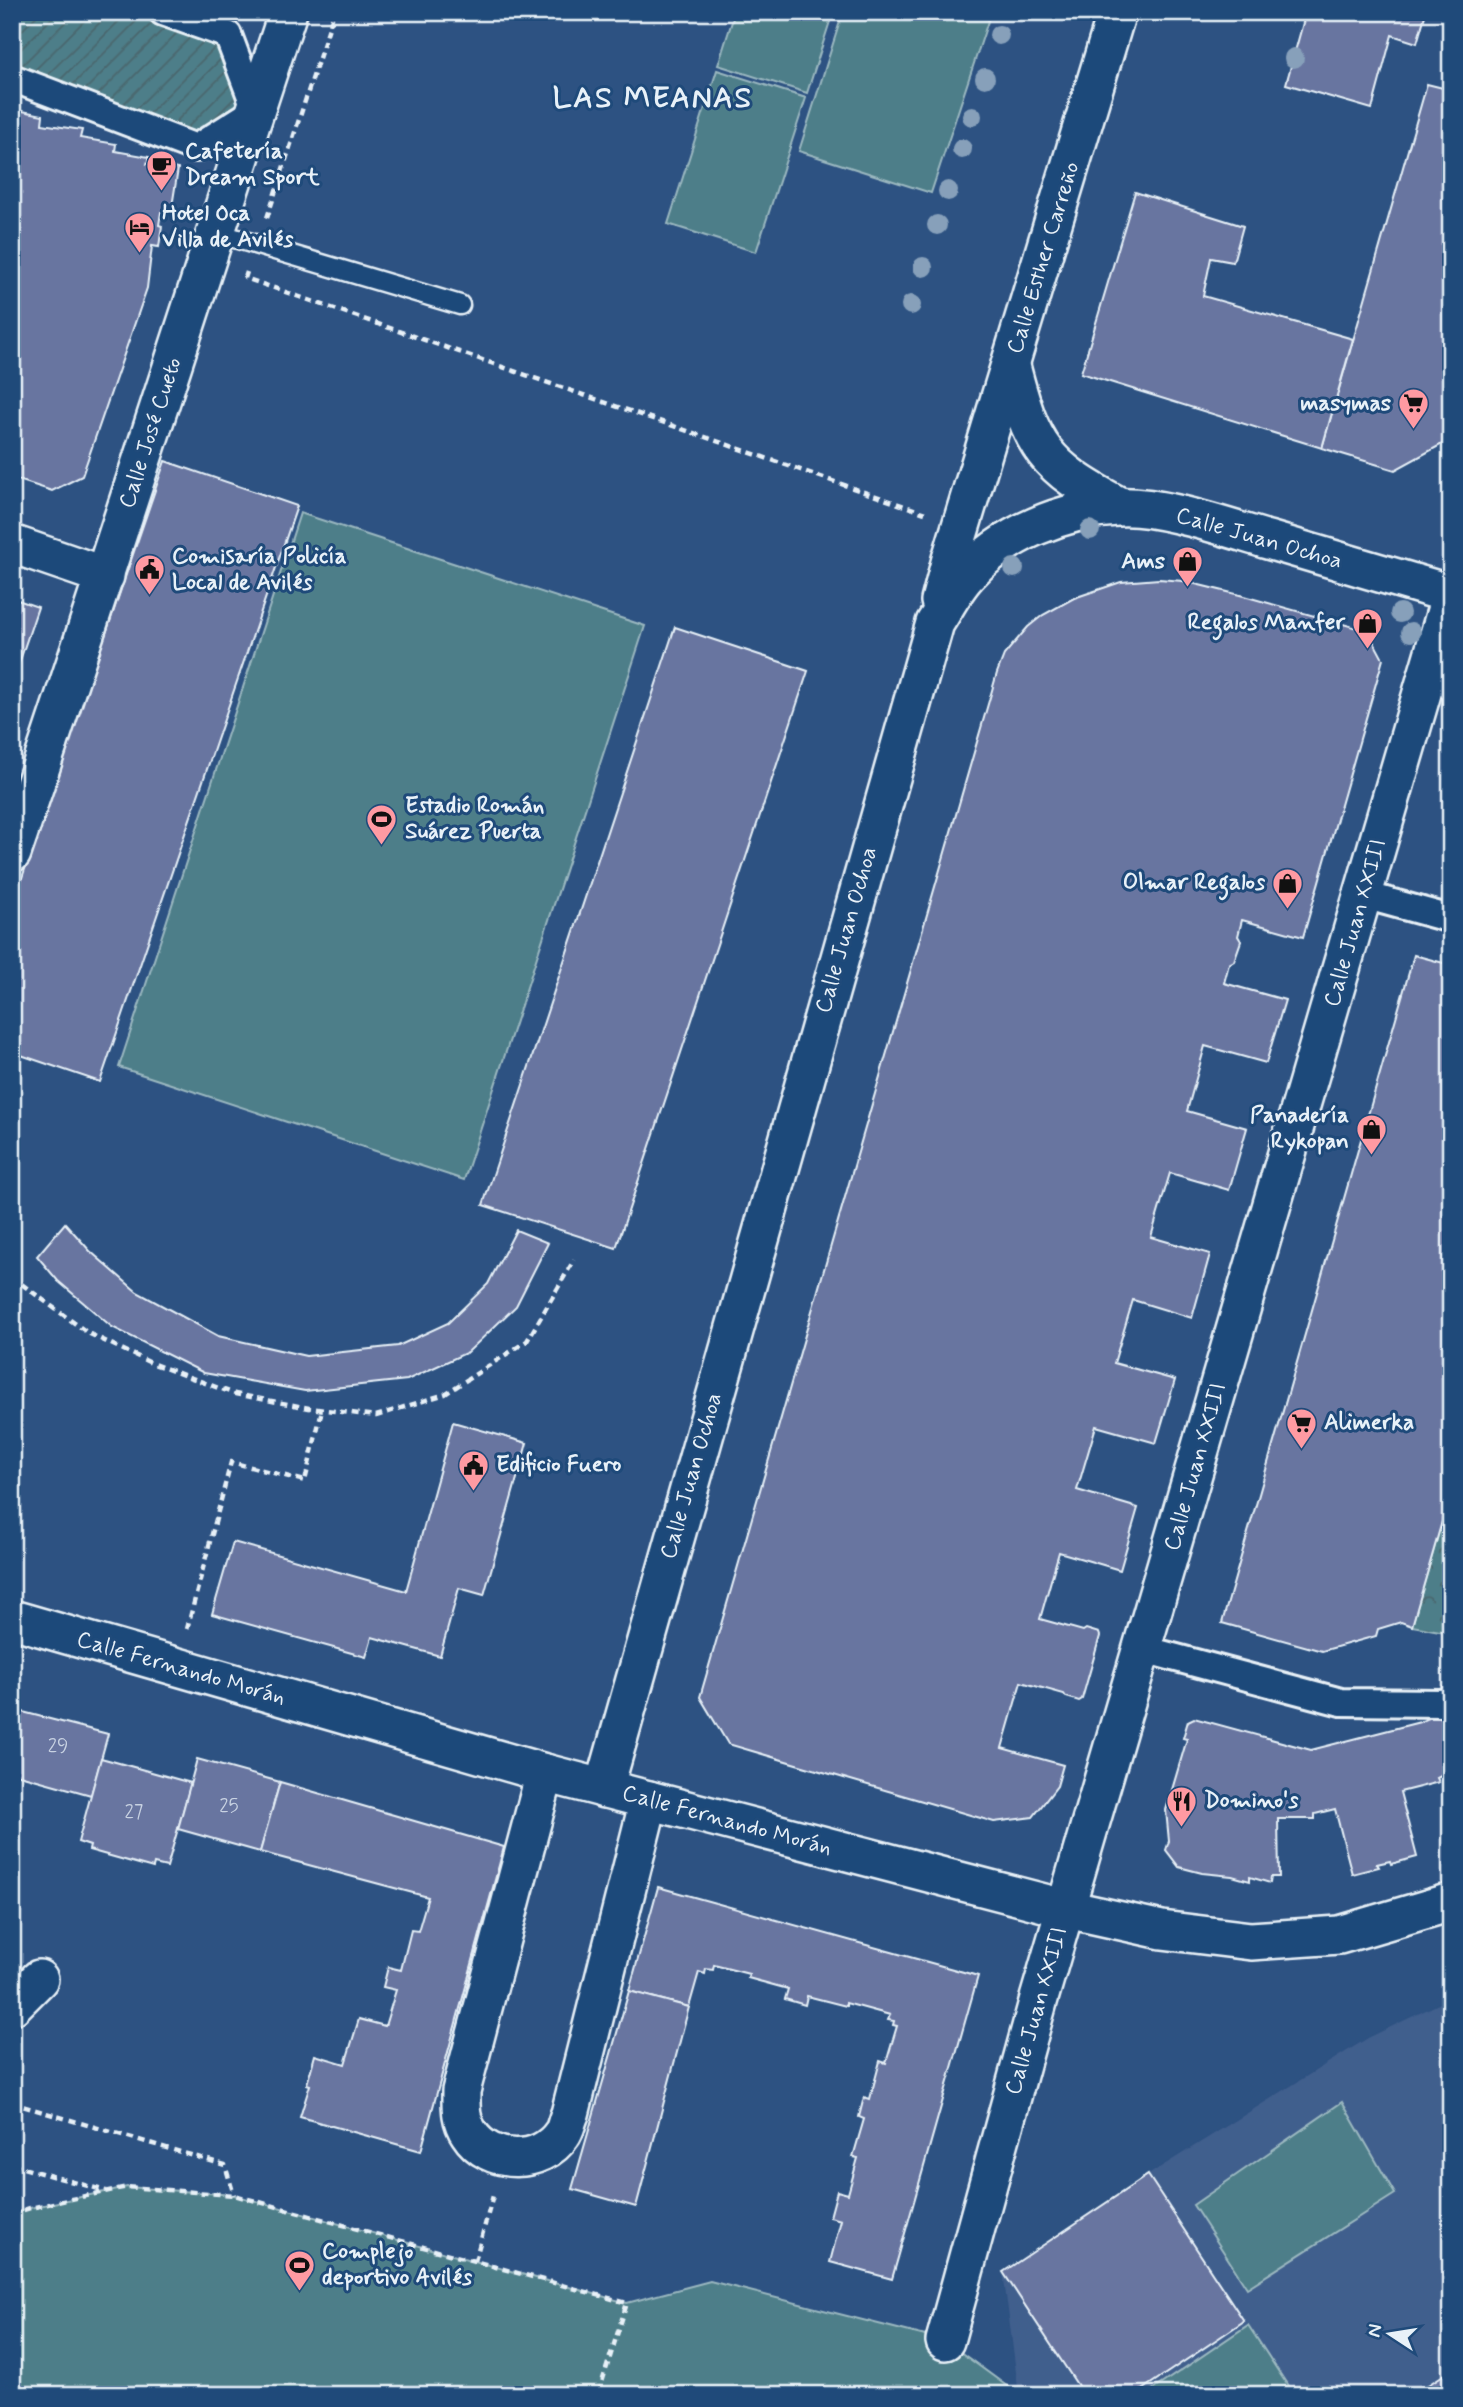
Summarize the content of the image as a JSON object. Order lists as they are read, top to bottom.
{
  "streets": {
    "street": [
      "Calle Esther Carreño",
      "Calle José Cueto",
      "Calle Juan Ochoa",
      "Calle Juan XXIII",
      "Calle Fernando Morán"
    ]
  },
  "crossings": [
    ["Calle Esther Carreño", "Calle Juan Ochoa"],
    ["Calle Juan Ochoa", "Calle Juan XXIII"],
    ["Calle Juan Ochoa", "Calle Fernando Morán"],
    ["Calle Juan XXIII", "Calle Fernando Morán"]
  ],
  "districts": ["LAS MEANAS"],
  "places": {
    "cafe": ["Cafetería Dream Sport"],
    "hotel": ["Hotel Oca Villa de Avilés"],
    "supermarket": ["masymas", "Alimerka"],
    "shop": [
      "Ams",
      "Regalos Manfer",
      "Olmar Regalos",
      "Panadería Rykopan"
    ],
    "public building": ["Comisaría Policía Local de Avilés", "Edificio Fuero"],
    "sports": ["Estadio Román Suárez Puerta", "Complejo deportivo Avilés"],
    "restaurant": ["Domino's"]
  },
  "house_numbers": ["29", "25", "27"],
  "north": "left"
}
